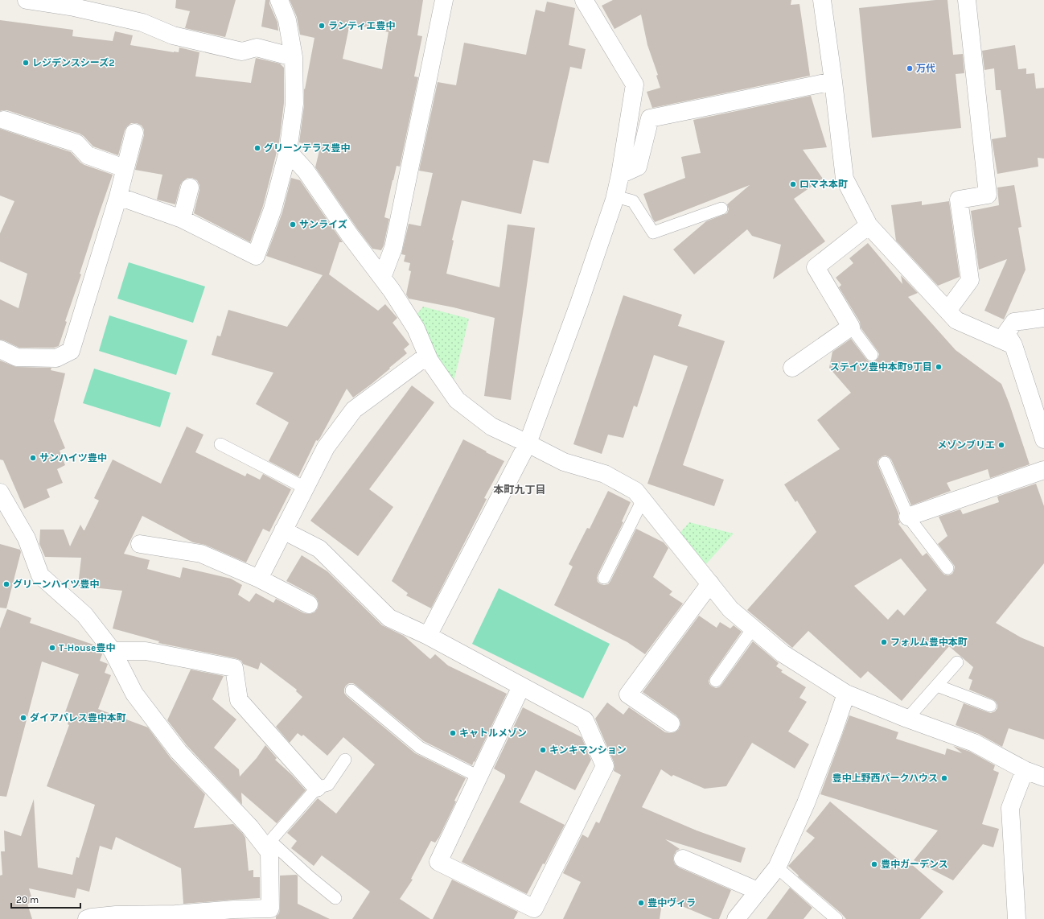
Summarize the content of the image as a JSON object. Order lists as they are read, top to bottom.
{
  "districts": ["本町九丁目"],
  "places": [
    "ランティエ豊中",
    "レジデンスシーズ2",
    "万代",
    "グリーンテラス豊中",
    "ロマネ本町",
    "サンライズ",
    "ステイツ豊中本町9丁目",
    "メゾンブリエ",
    "サンハイツ豊中",
    "グリーンハイツ豊中",
    "フォルム豊中本町",
    "T-House豊中",
    "ダイアパレス豊中本町",
    "キャトルメゾン",
    "キンキマンション",
    "豊中上野西パークハウス",
    "豊中ガーデンス",
    "豊中ヴィラ"
  ],
  "scale_bar": "20 m"
}
